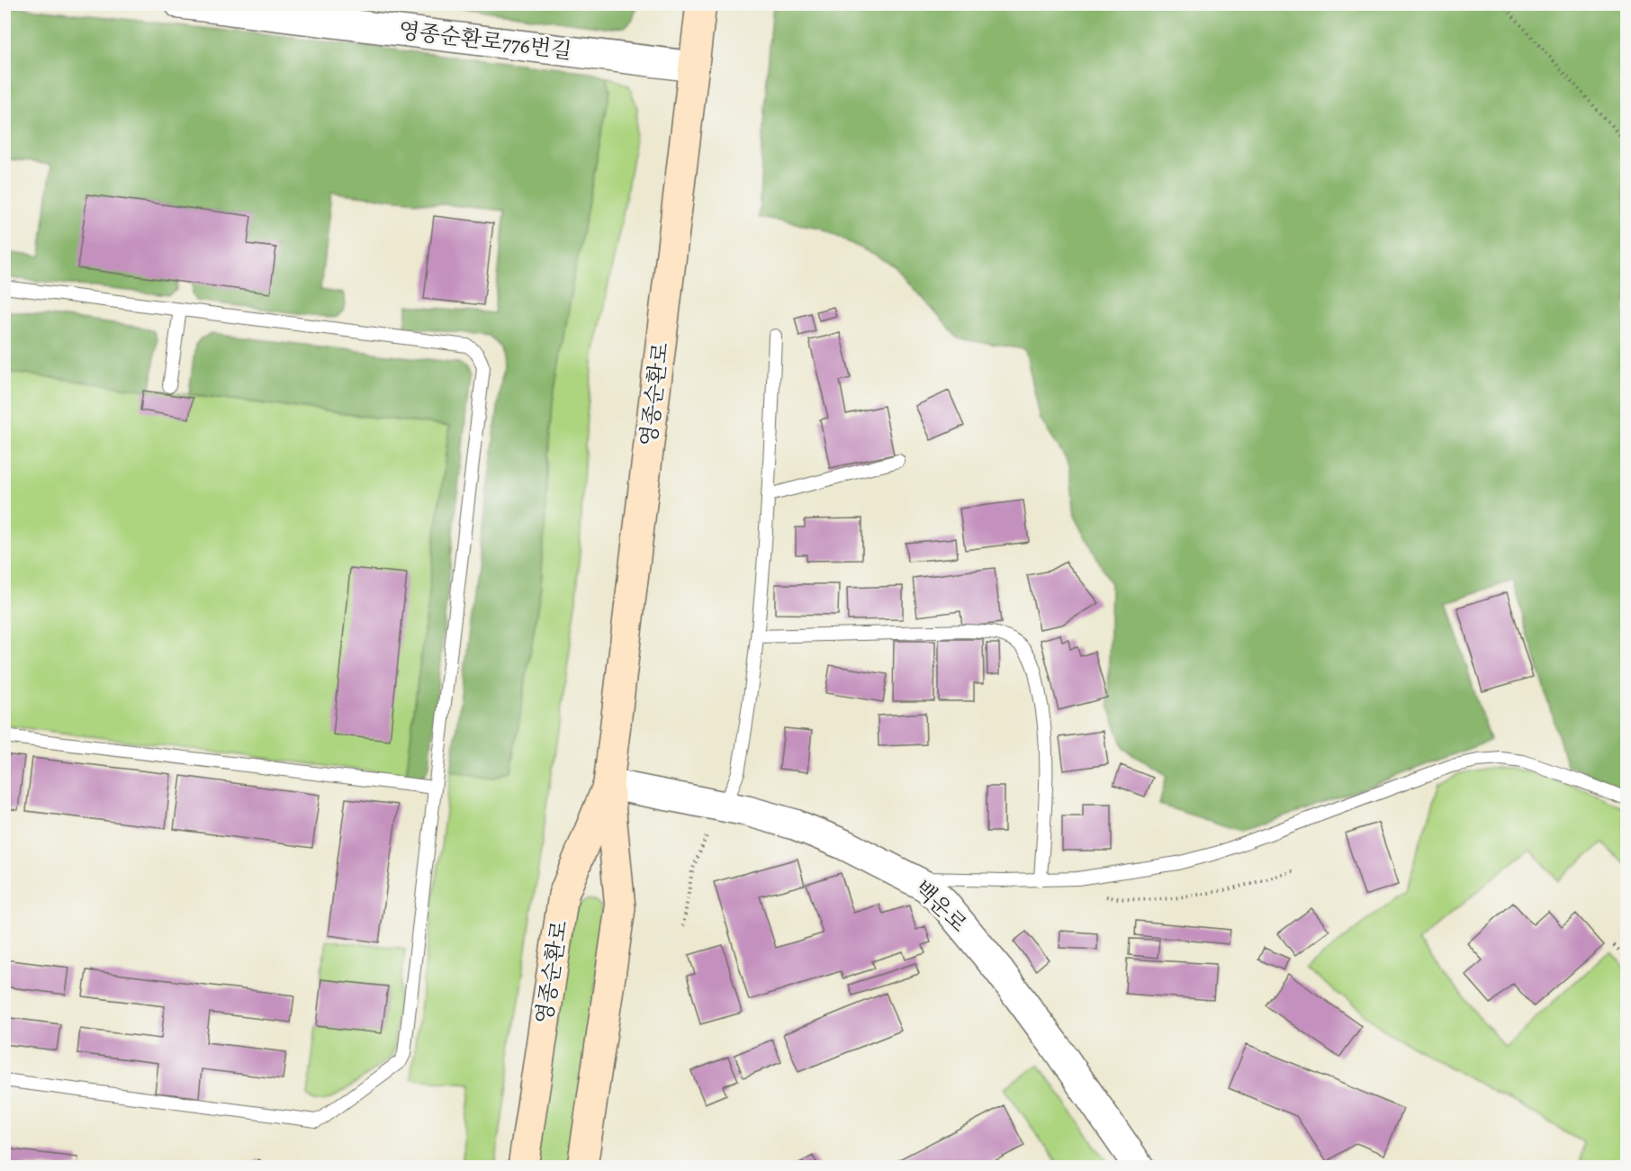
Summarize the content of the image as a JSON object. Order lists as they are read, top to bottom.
{
  "streets": {
    "main road": ["영종순환로"],
    "street": ["영종순환로776번길", "백운로"]
  },
  "crossings": [
    ["영종순환로776번길", "영종순환로"],
    ["영종순환로", "백운로"]
  ]
}
